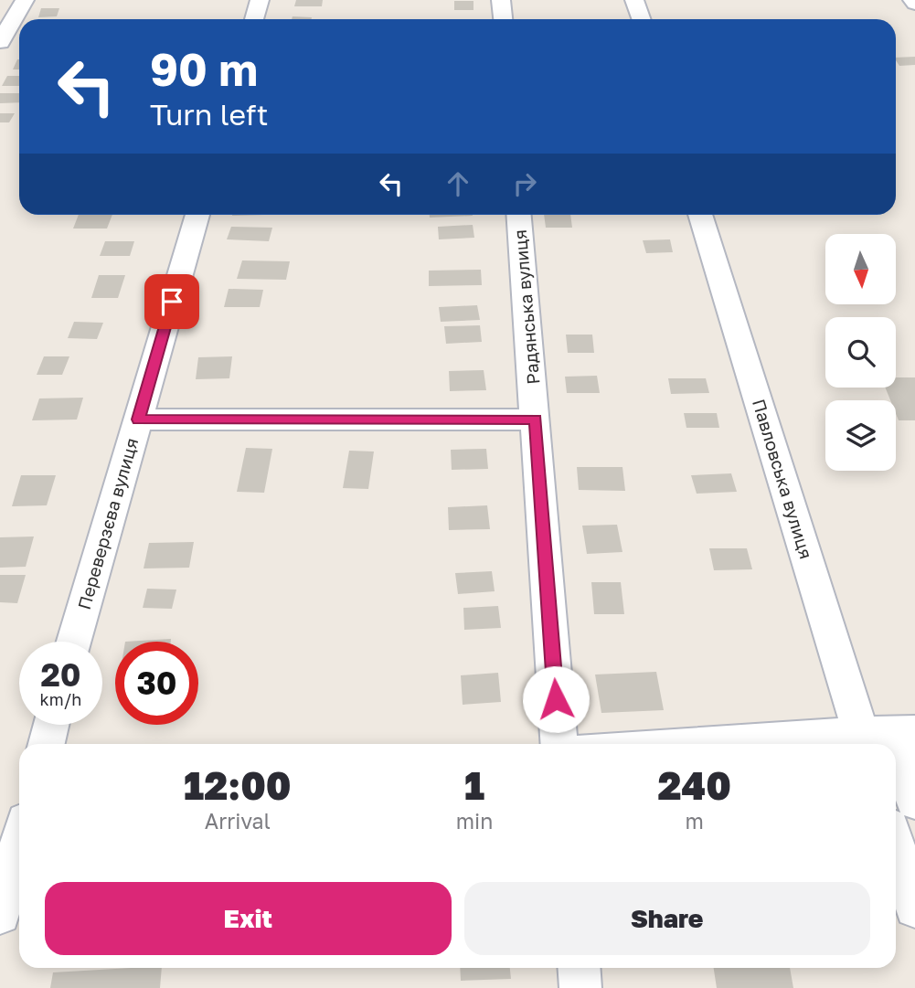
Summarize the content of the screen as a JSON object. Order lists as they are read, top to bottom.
{
  "streets": {
    "street": ["Радянська вулиця", "Павловська вулиця", "Переверзєва вулиця"]
  },
  "north": "bottom",
  "page": {
    "turn": ["90 m", "Turn left"],
    "speed": "20 km/h",
    "limit": "30",
    "eta": [
      "12:00",
      "Arrival",
      "1",
      "min",
      "240",
      "m"
    ],
    "buttons": ["Exit", "Share"]
  }
}
